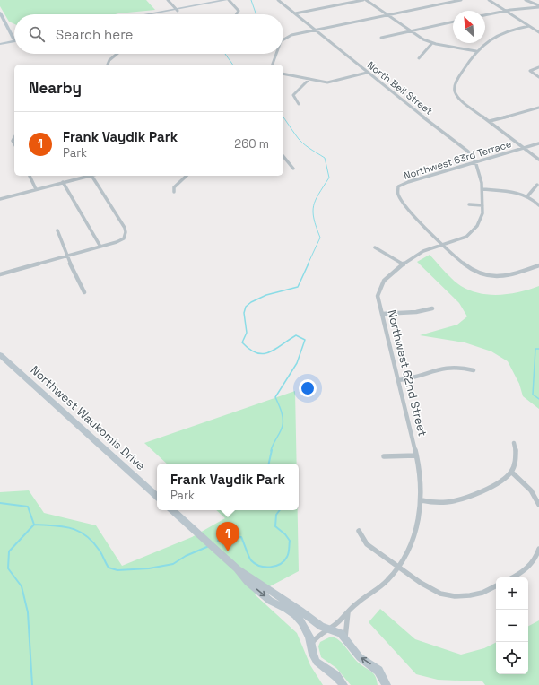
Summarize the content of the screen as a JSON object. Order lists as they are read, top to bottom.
{
  "streets": {
    "main road": ["Northwest Waukomis Drive"],
    "street": ["North Bell Street", "Northwest 63rd Terrace", "Northwest 62nd Street"]
  },
  "crossings": [
    ["North Bell Street", "Northwest 63rd Terrace"],
    ["North Bell Street", "Northwest 62nd Street"]
  ],
  "north": "top left",
  "page": {
    "search": "Search here",
    "heading": "Nearby",
    "list": [
      {
        "mark": "1",
        "name": "Frank Vaydik Park",
        "note": "Park",
        "value": "260 m"
      }
    ],
    "popup": ["Frank Vaydik Park", "Park"],
    "pins": "1",
    "map_buttons": ["+", "−"]
  }
}
